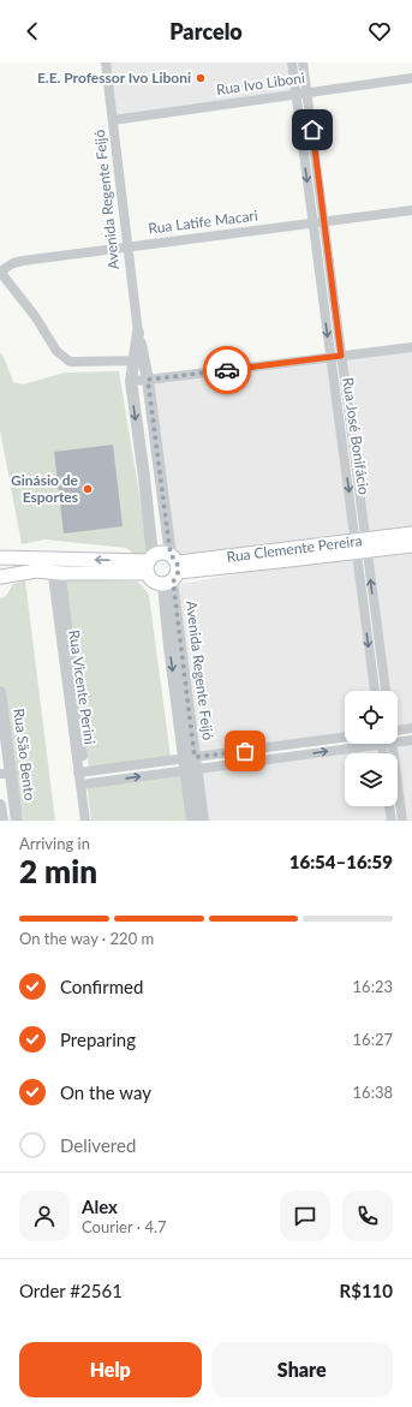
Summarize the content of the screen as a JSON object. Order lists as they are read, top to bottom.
{
  "streets": {
    "main road": ["Rua Clemente Pereira"],
    "street": [
      "Rua Ivo Liboni",
      "Avenida Regente Feijó",
      "Rua Latife Macari",
      "Rua José Bonifácio",
      "Rua Vicente Perini",
      "Rua São Bento"
    ]
  },
  "crossings": [
    ["Rua Ivo Liboni", "Avenida Regente Feijó"],
    ["Rua Ivo Liboni", "Rua José Bonifácio"],
    ["Avenida Regente Feijó", "Rua Latife Macari"],
    ["Avenida Regente Feijó", "Rua Clemente Pereira"],
    ["Rua Latife Macari", "Rua José Bonifácio"],
    ["Rua José Bonifácio", "Rua Clemente Pereira"]
  ],
  "places": ["E.E. Professor Ivo Liboni", "Ginásio de Esportes"],
  "page": {
    "header": "Parcelo",
    "heading": ["2 min", "Arriving in", "16:54–16:59"],
    "panel": [
      "Alex",
      "Courier · 4.7",
      "Order #2561",
      "R$110"
    ],
    "bar": "On the way · 220 m",
    "list": [
      ["Confirmed", "16:23"],
      ["Preparing", "16:27"],
      ["On the way", "16:38"],
      "Delivered"
    ],
    "buttons": ["Help", "Share"]
  }
}
